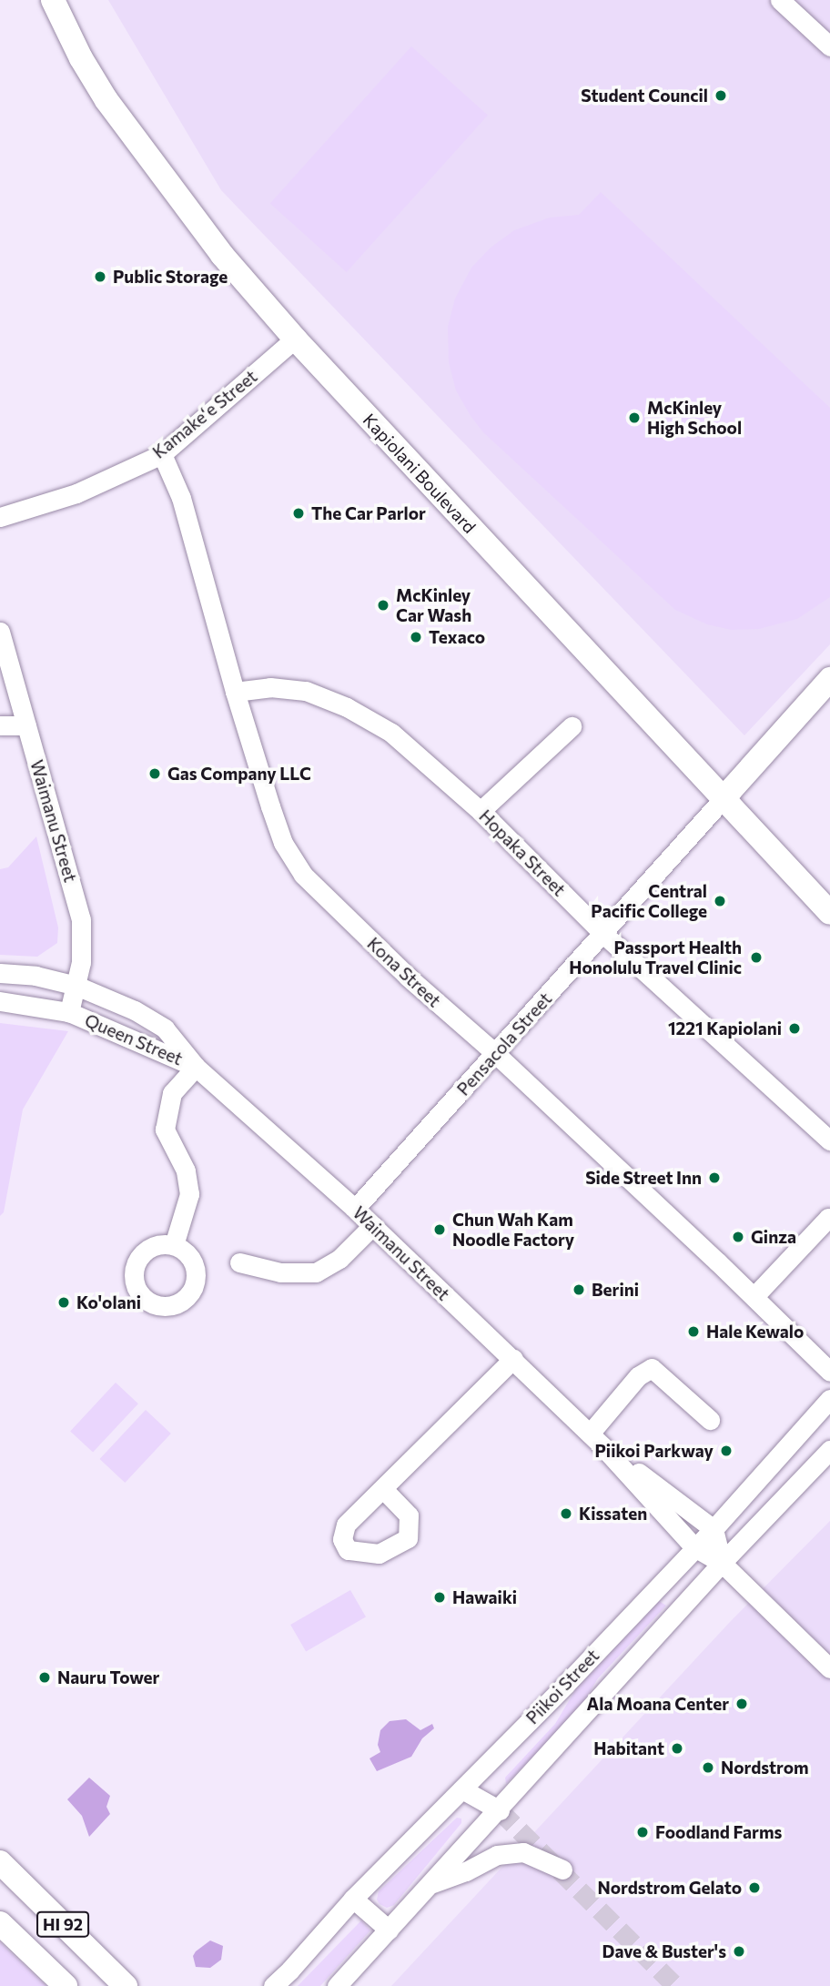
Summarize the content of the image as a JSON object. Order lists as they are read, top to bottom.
{
  "streets": {
    "main road": ["Kapiolani Boulevard", "Pensacola Street", "HI 92"],
    "street": [
      "Kamakeʻe Street",
      "Waimanu Street",
      "Hopaka Street",
      "Kona Street",
      "Queen Street",
      "Piikoi Street"
    ]
  },
  "crossings": [
    ["Kamakeʻe Street", "Kapiolani Boulevard"],
    ["Kamakeʻe Street", "Kona Street"],
    ["Kapiolani Boulevard", "Pensacola Street"],
    ["Waimanu Street", "Queen Street"],
    ["Waimanu Street", "Pensacola Street"],
    ["Waimanu Street", "Piikoi Street"],
    ["Hopaka Street", "Kona Street"],
    ["Hopaka Street", "Pensacola Street"],
    ["Kona Street", "Pensacola Street"]
  ],
  "places": [
    "Student Council",
    "Public Storage",
    "McKinley High School",
    "The Car Parlor",
    "McKinley Car Wash",
    "Texaco",
    "Gas Company LLC",
    "Central Pacific College",
    "Passport Health Honolulu Travel Clinic",
    "1221 Kapiolani",
    "Side Street Inn",
    "Chun Wah Kam Noodle Factory",
    "Ginza",
    "Berini",
    "Ko'olani",
    "Hale Kewalo",
    "Piikoi Parkway",
    "Kissaten",
    "Hawaiki",
    "Nauru Tower",
    "Ala Moana Center",
    "Habitant",
    "Nordstrom",
    "Foodland Farms",
    "Nordstrom Gelato",
    "Dave & Buster's"
  ]
}
